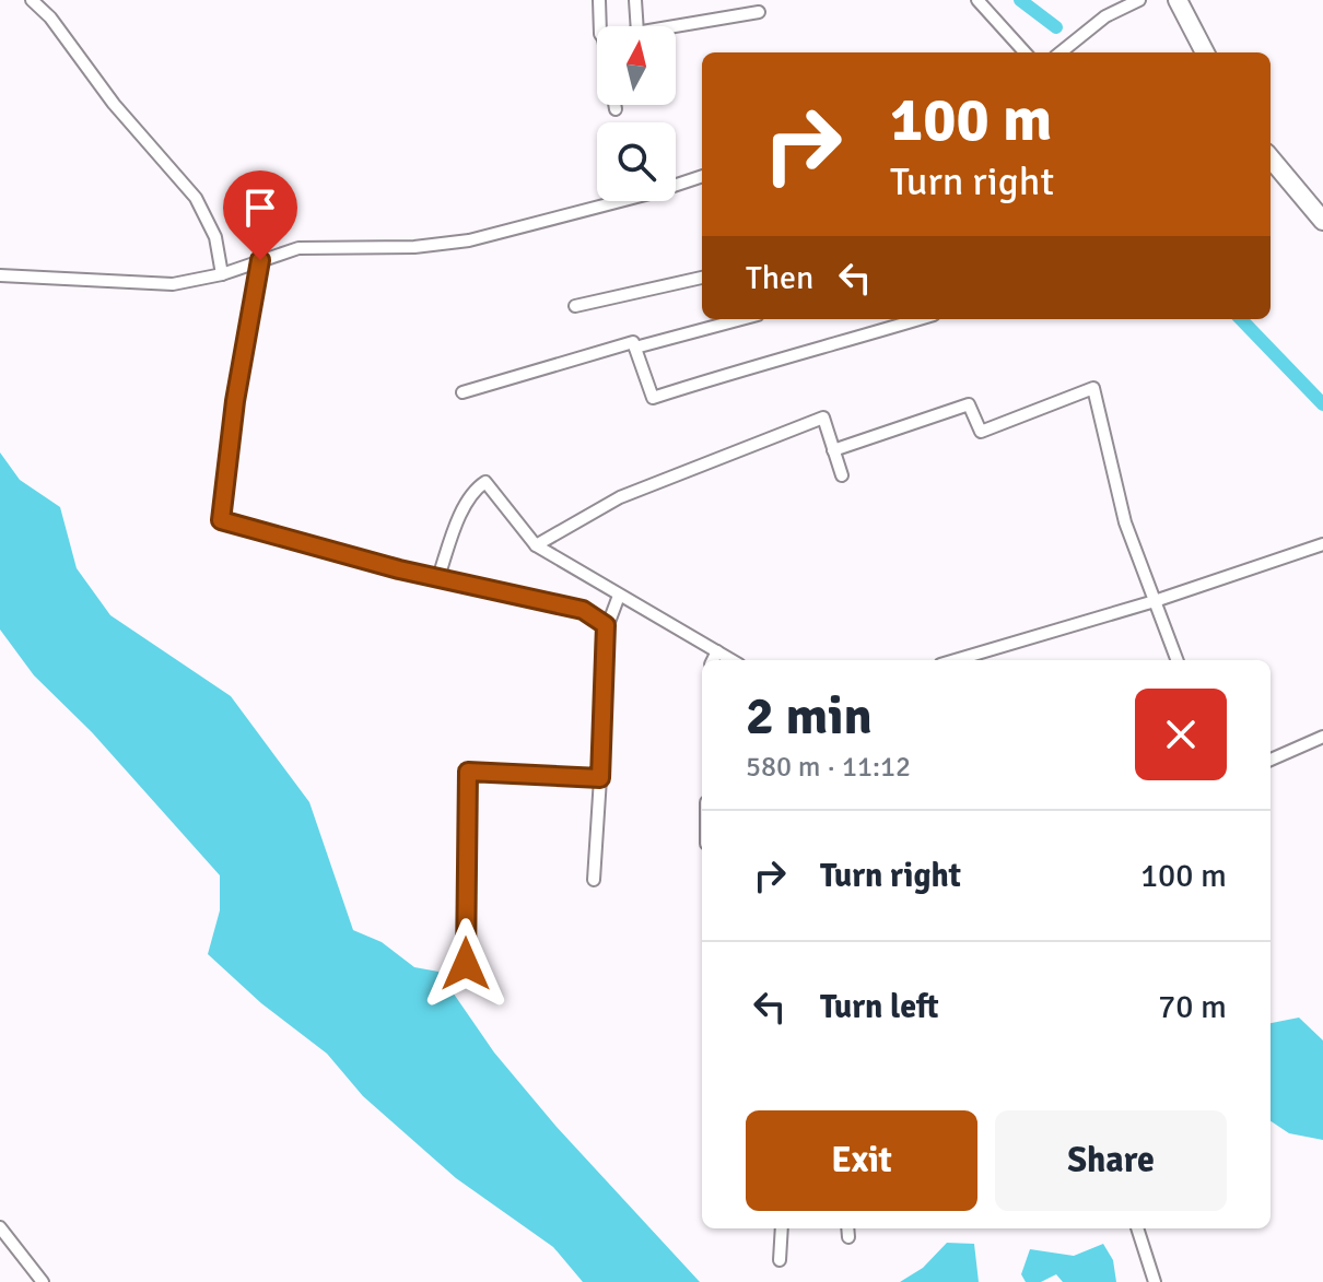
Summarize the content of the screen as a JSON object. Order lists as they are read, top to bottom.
{
  "north": "top",
  "page": {
    "turn": ["100 m", "Turn right"],
    "then": "Then",
    "heading": ["2 min", "580 m · 11:12"],
    "list": [
      {
        "name": "Turn right",
        "value": "100 m"
      },
      {
        "name": "Turn left",
        "value": "70 m"
      }
    ],
    "buttons": ["Exit", "Share"]
  }
}
